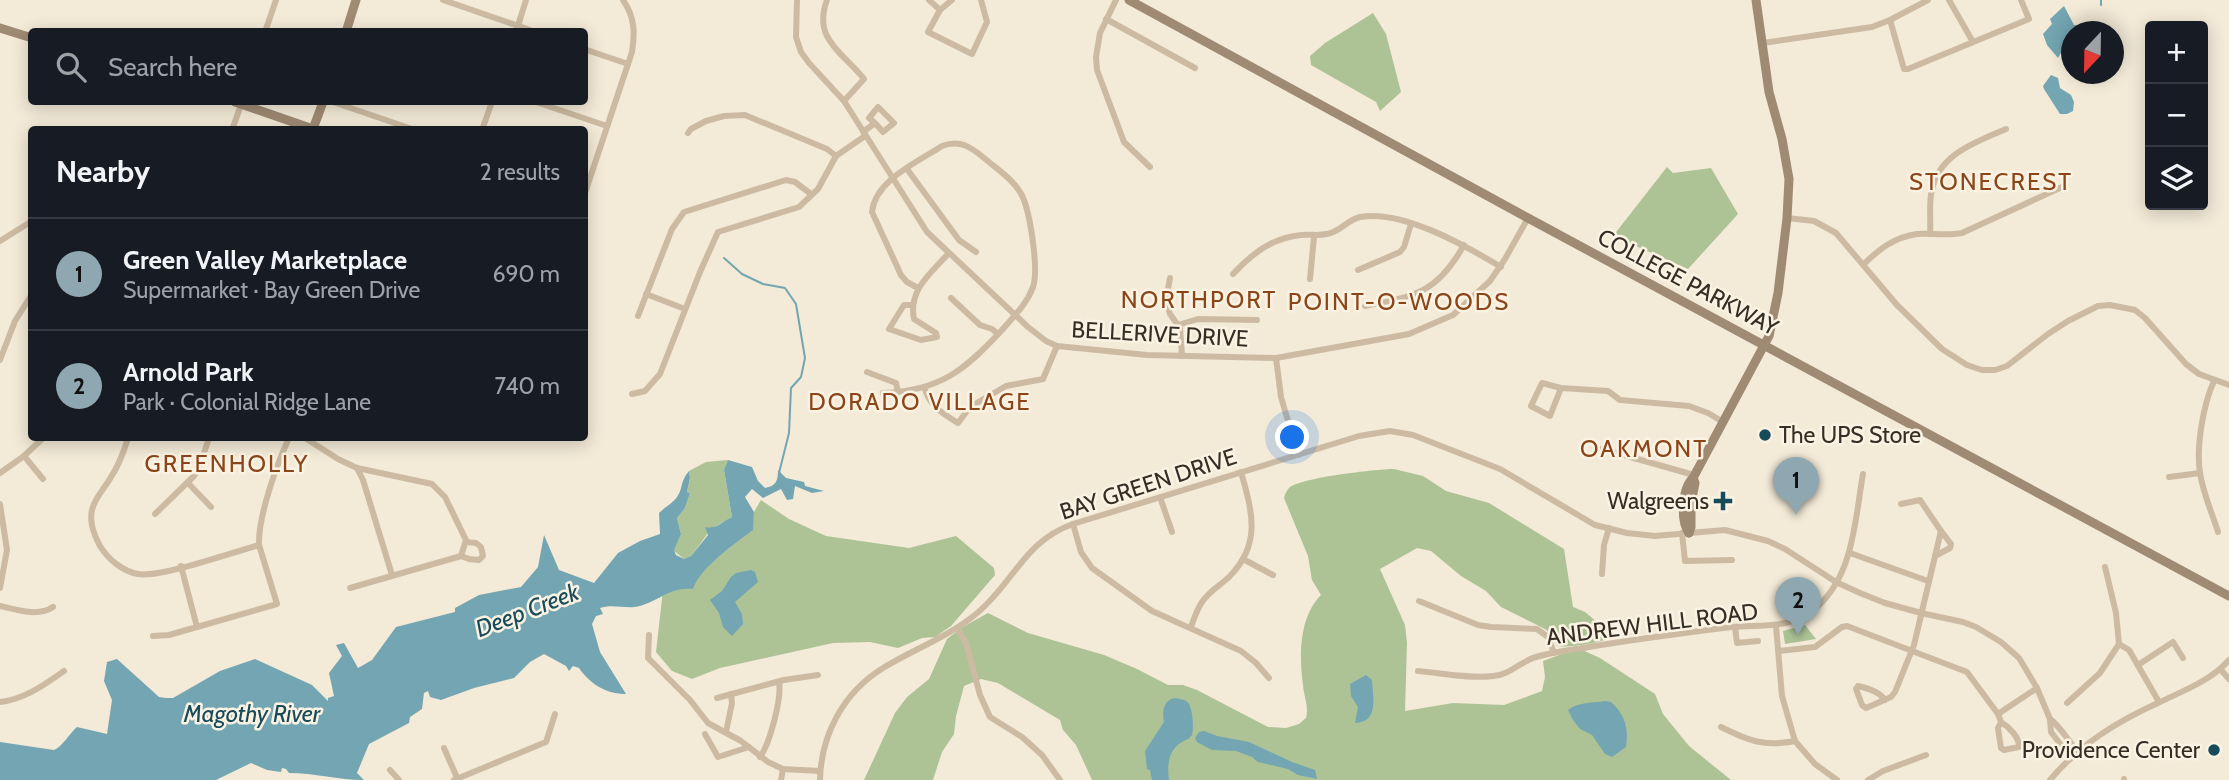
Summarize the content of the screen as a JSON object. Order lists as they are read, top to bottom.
{
  "streets": {
    "main road": ["COLLEGE PARKWAY"],
    "street": ["BELLERIVE DRIVE", "BAY GREEN DRIVE", "ANDREW HILL ROAD"]
  },
  "crossings": [
    ["COLLEGE PARKWAY", "BELLERIVE DRIVE"],
    ["BAY GREEN DRIVE", "ANDREW HILL ROAD"]
  ],
  "districts": [
    "STONECREST",
    "NORTHPORT",
    "POINT-O-WOODS",
    "DORADO VILLAGE",
    "OAKMONT",
    "GREENHOLLY"
  ],
  "water": ["Deep Creek", "Magothy River"],
  "places": {
    "other": ["The UPS Store", "Providence Center"],
    "health": ["Walgreens"]
  },
  "north": "bottom",
  "page": {
    "map_buttons": ["+", "−"],
    "search": "Search here",
    "heading": ["Nearby", "2 results"],
    "list": [
      {
        "mark": "1",
        "name": "Green Valley Marketplace",
        "note": "Supermarket · Bay Green Drive",
        "value": "690 m"
      },
      {
        "mark": "2",
        "name": "Arnold Park",
        "note": "Park · Colonial Ridge Lane",
        "value": "740 m"
      }
    ],
    "pins": ["1", "2"]
  }
}
